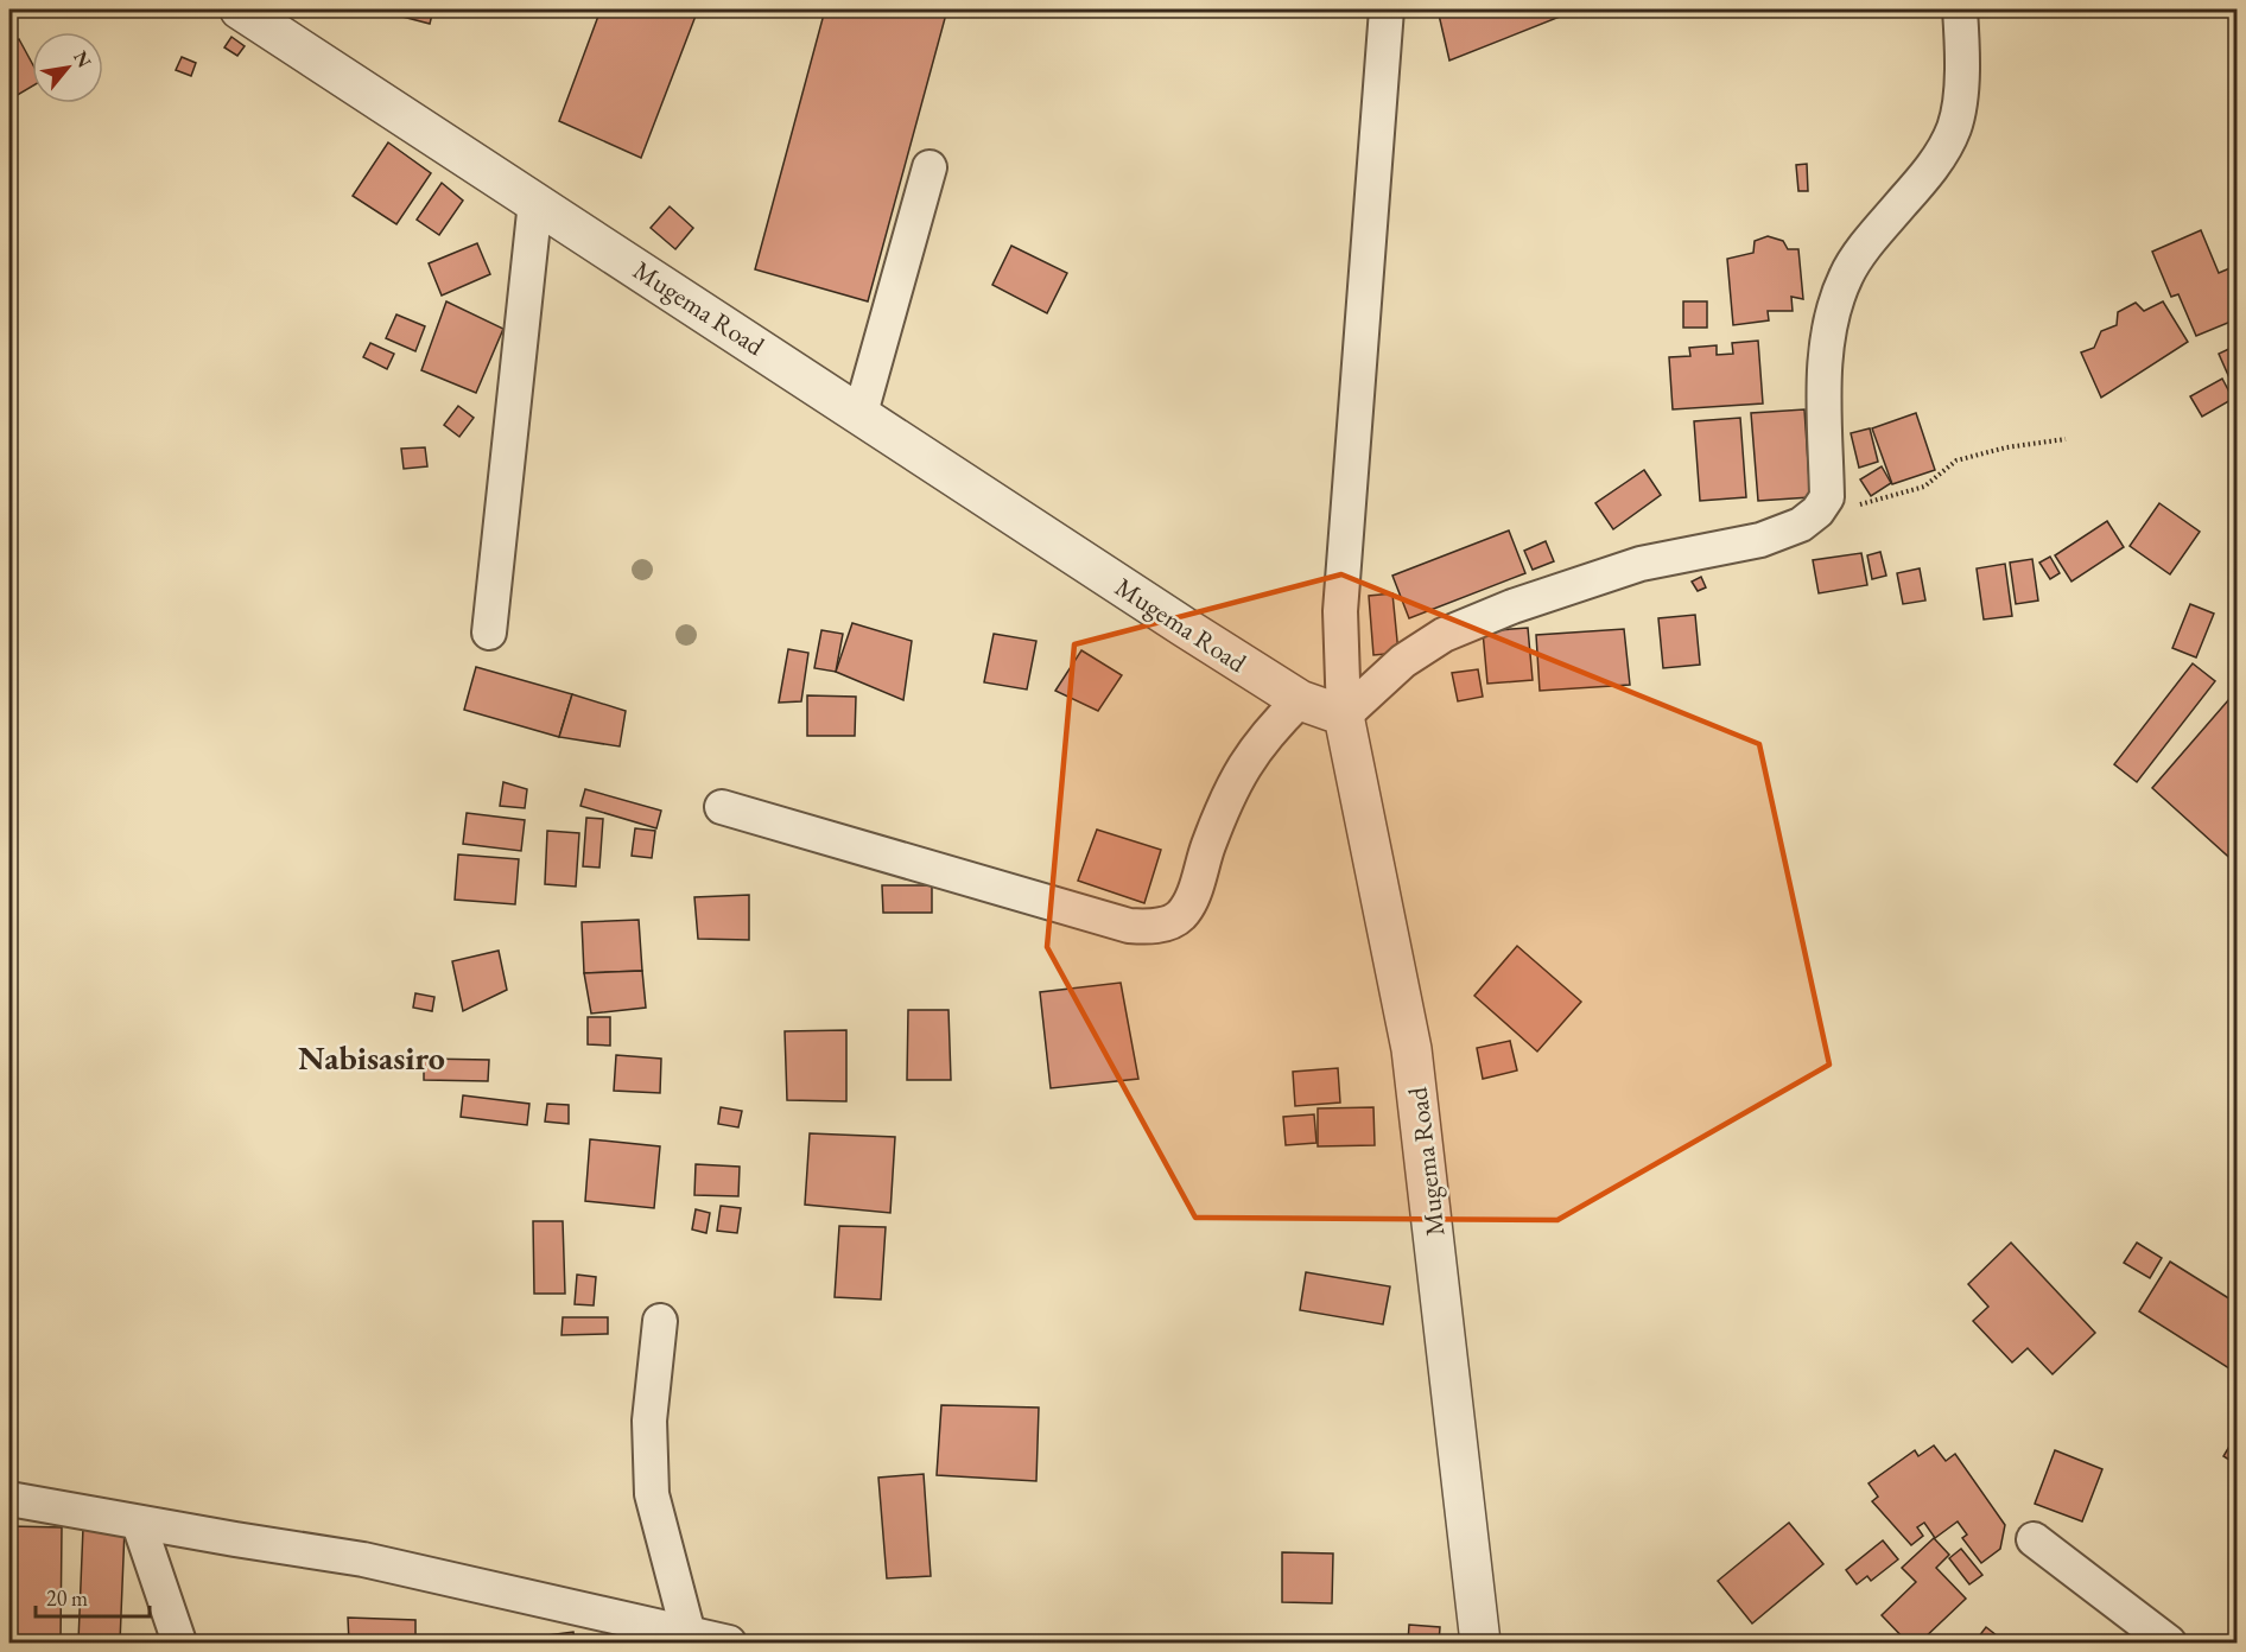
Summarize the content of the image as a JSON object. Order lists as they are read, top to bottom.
{
  "streets": {
    "street": ["Mugema Road"]
  },
  "districts": ["Nabisasiro"],
  "scale_bar": "20 m",
  "north": "top right"
}
